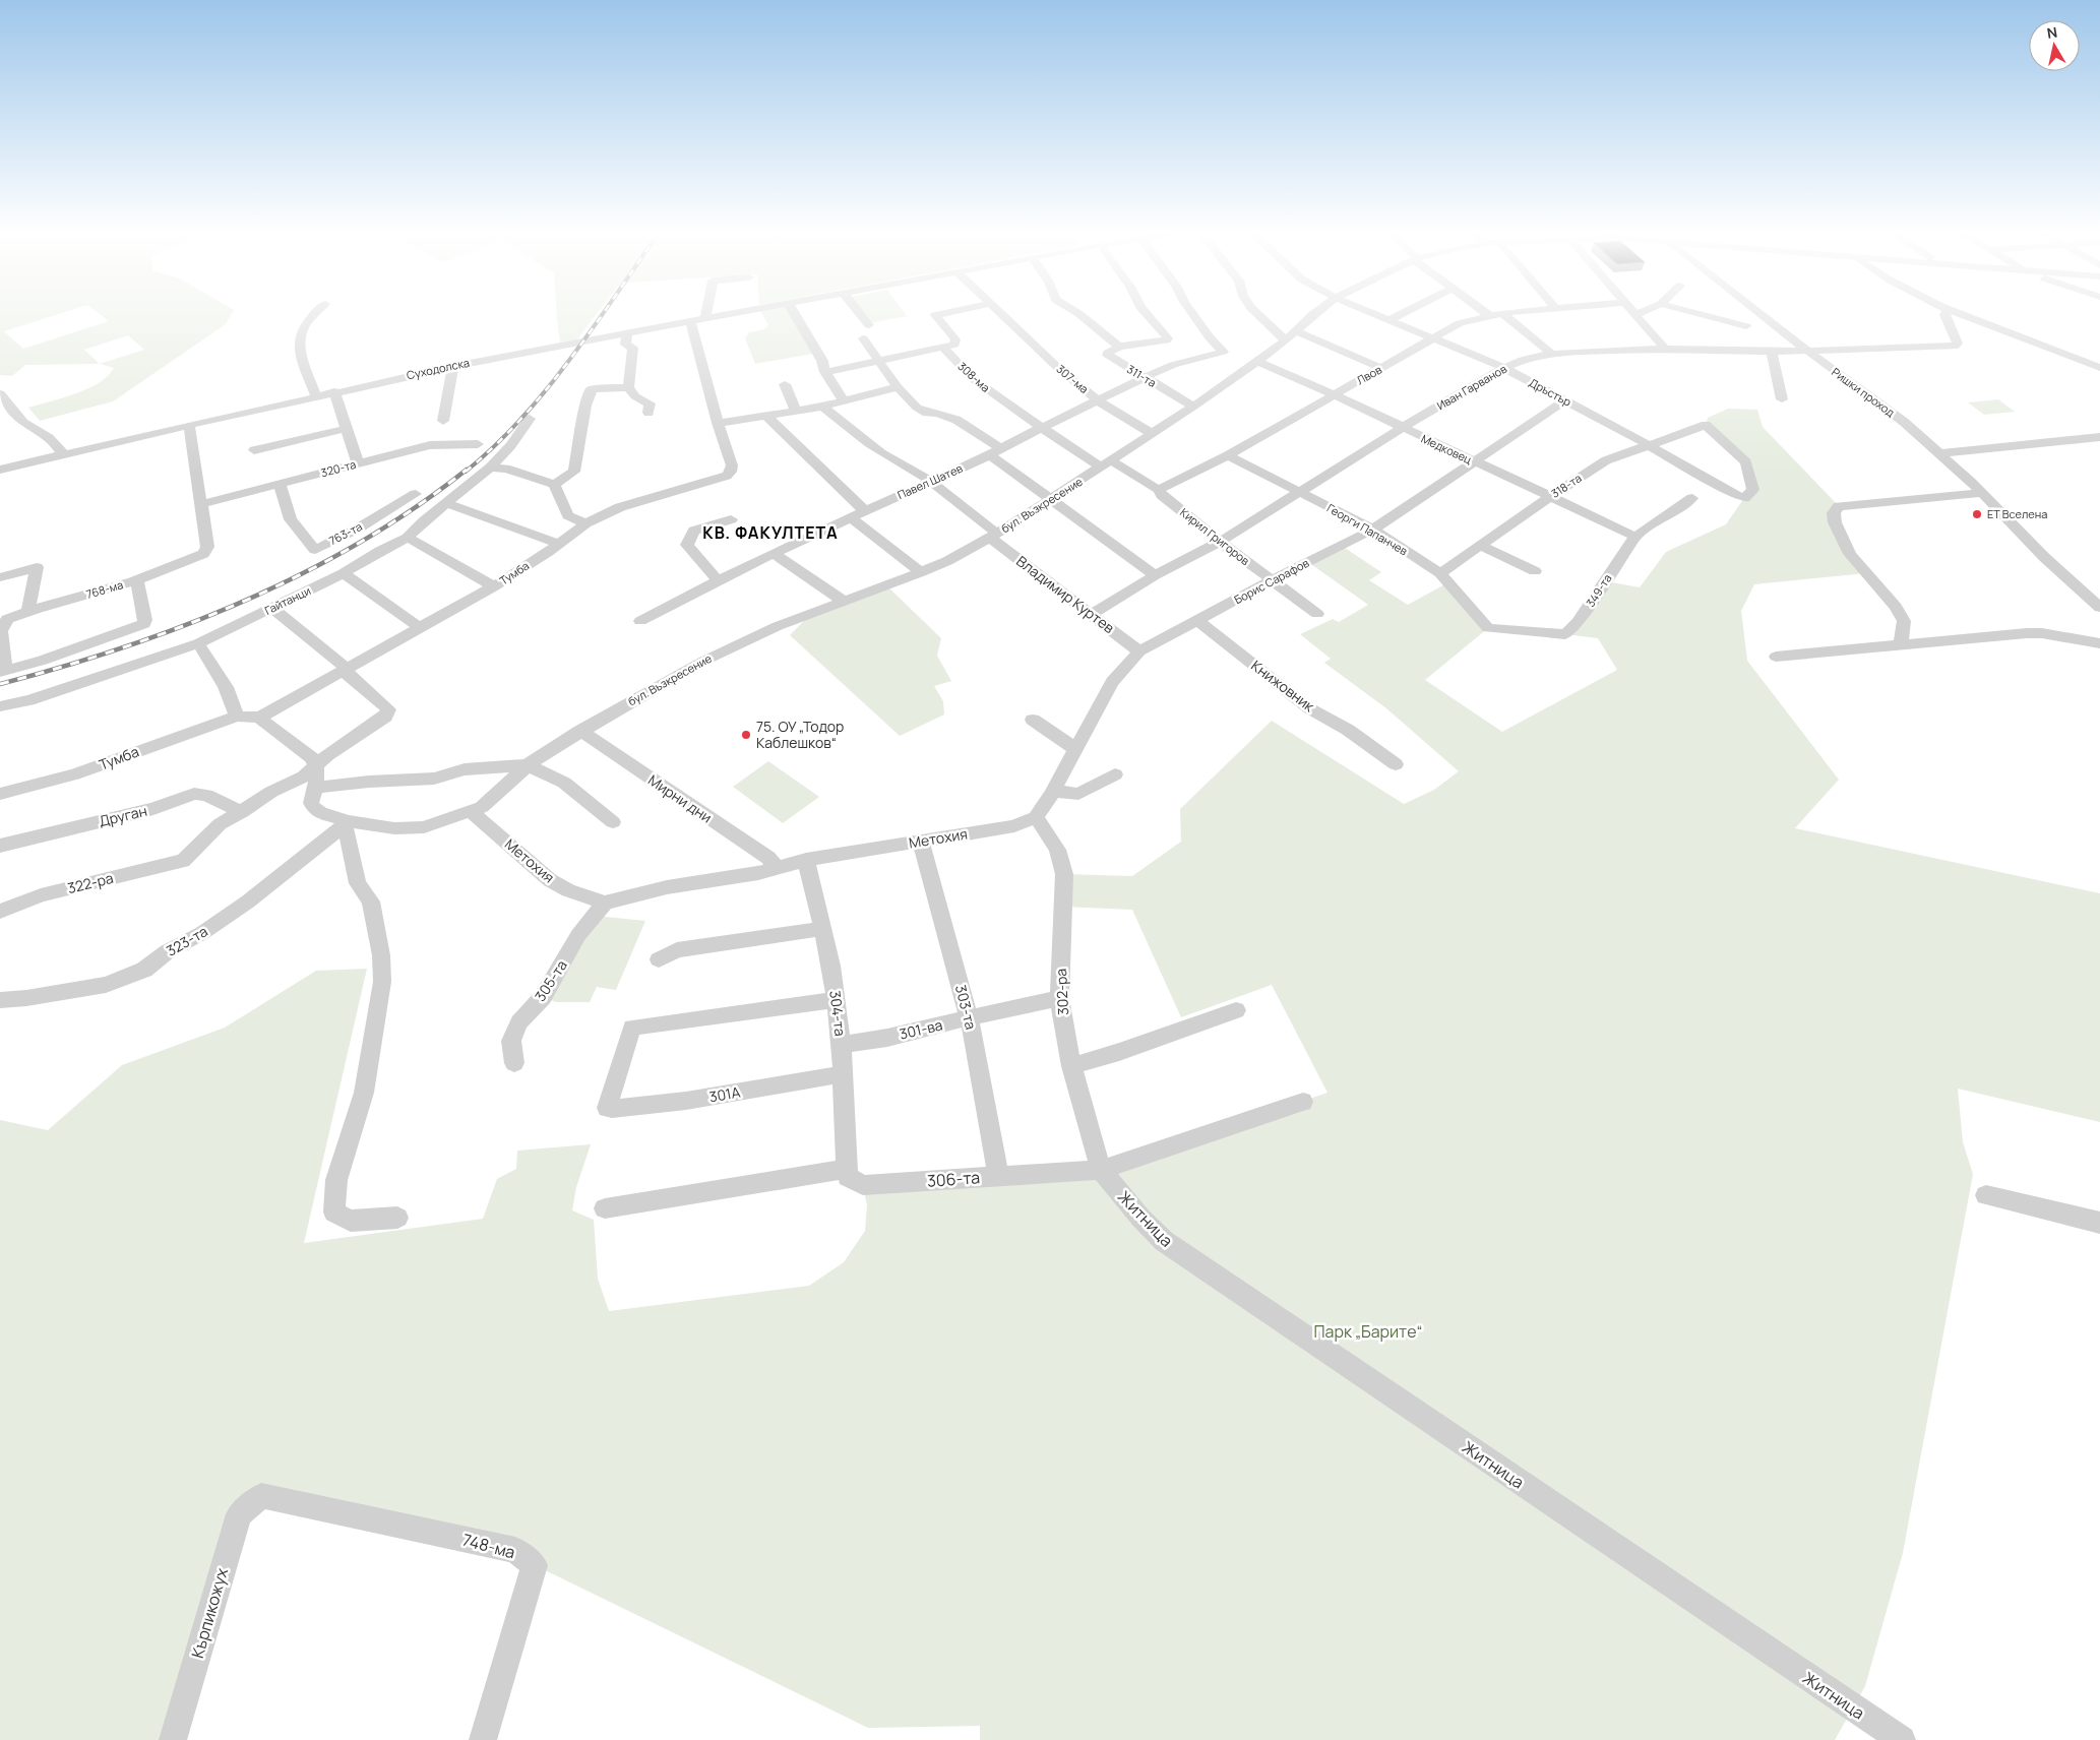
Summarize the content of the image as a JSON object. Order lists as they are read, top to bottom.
{
  "streets": {
    "street": [
      "Суходолска",
      "Лвов",
      "311-та",
      "308-ма",
      "307-ма",
      "Иван Гарванов",
      "Дръстър",
      "Ришки проход",
      "Медковец",
      "320-та",
      "Павел Шатев",
      "318-та",
      "бул. Възкресение",
      "Георги Папанчев",
      "763-та",
      "Кирил Григоров",
      "Тумба",
      "Борис Сарафов",
      "768-ма",
      "349-та",
      "Владимир Куртев",
      "Гайтанци",
      "Книжовник",
      "Мирни дни",
      "Друган",
      "Метохия",
      "322-ра",
      "323-та",
      "305-та",
      "302-ра",
      "303-та",
      "304-та",
      "301-ва",
      "301А",
      "306-та",
      "Житница",
      "748-ма",
      "Кърпикожух"
    ]
  },
  "crossings": [
    ["Суходолска", "Тумба"],
    ["Суходолска", "768-ма"],
    ["Лвов", "Дръстър"],
    ["Лвов", "Медковец"],
    ["Лвов", "Георги Папанчев"],
    ["Лвов", "Кирил Григоров"],
    ["311-та", "Павел Шатев"],
    ["311-та", "бул. Възкресение"],
    ["308-ма", "Павел Шатев"],
    ["308-ма", "Кирил Григоров"],
    ["307-ма", "Павел Шатев"],
    ["307-ма", "бул. Възкресение"],
    ["Иван Гарванов", "Дръстър"],
    ["Иван Гарванов", "Ришки проход"],
    ["Иван Гарванов", "Медковец"],
    ["Иван Гарванов", "Георги Папанчев"],
    ["Иван Гарванов", "Кирил Григоров"],
    ["Иван Гарванов", "Владимир Куртев"],
    ["Дръстър", "318-та"],
    ["Дръстър", "Борис Сарафов"],
    ["Медковец", "318-та"],
    ["Медковец", "бул. Възкресение"],
    ["Медковец", "Борис Сарафов"],
    ["Медковец", "349-та"],
    ["320-та", "763-та"],
    ["320-та", "768-ма"],
    ["Павел Шатев", "Кирил Григоров"],
    ["Павел Шатев", "Владимир Куртев"],
    ["318-та", "Георги Папанчев"],
    ["бул. Възкресение", "Кирил Григоров"],
    ["бул. Възкресение", "Владимир Куртев"],
    ["бул. Възкресение", "Мирни дни"],
    ["бул. Възкресение", "Метохия"],
    ["Георги Папанчев", "Борис Сарафов"],
    ["Георги Папанчев", "349-та"],
    ["Кирил Григоров", "Борис Сарафов"],
    ["Борис Сарафов", "Владимир Куртев"],
    ["Борис Сарафов", "Книжовник"],
    ["Борис Сарафов", "Метохия"],
    ["Борис Сарафов", "302-ра"],
    ["Мирни дни", "Метохия"],
    ["Друган", "322-ра"],
    ["Метохия", "305-та"],
    ["Метохия", "302-ра"],
    ["Метохия", "303-та"],
    ["Метохия", "304-та"],
    ["302-ра", "301-ва"],
    ["302-ра", "306-та"],
    ["302-ра", "Житница"],
    ["303-та", "301-ва"],
    ["303-та", "306-та"],
    ["304-та", "301-ва"],
    ["304-та", "301А"],
    ["304-та", "306-та"],
    ["306-та", "Житница"],
    ["748-ма", "Кърпикожух"]
  ],
  "districts": ["КВ. ФАКУЛТЕТА"],
  "parks": ["Парк „Барите“"],
  "places": ["ЕТ Вселена", "75. ОУ „Тодор Каблешков“"],
  "north": "top"
}
